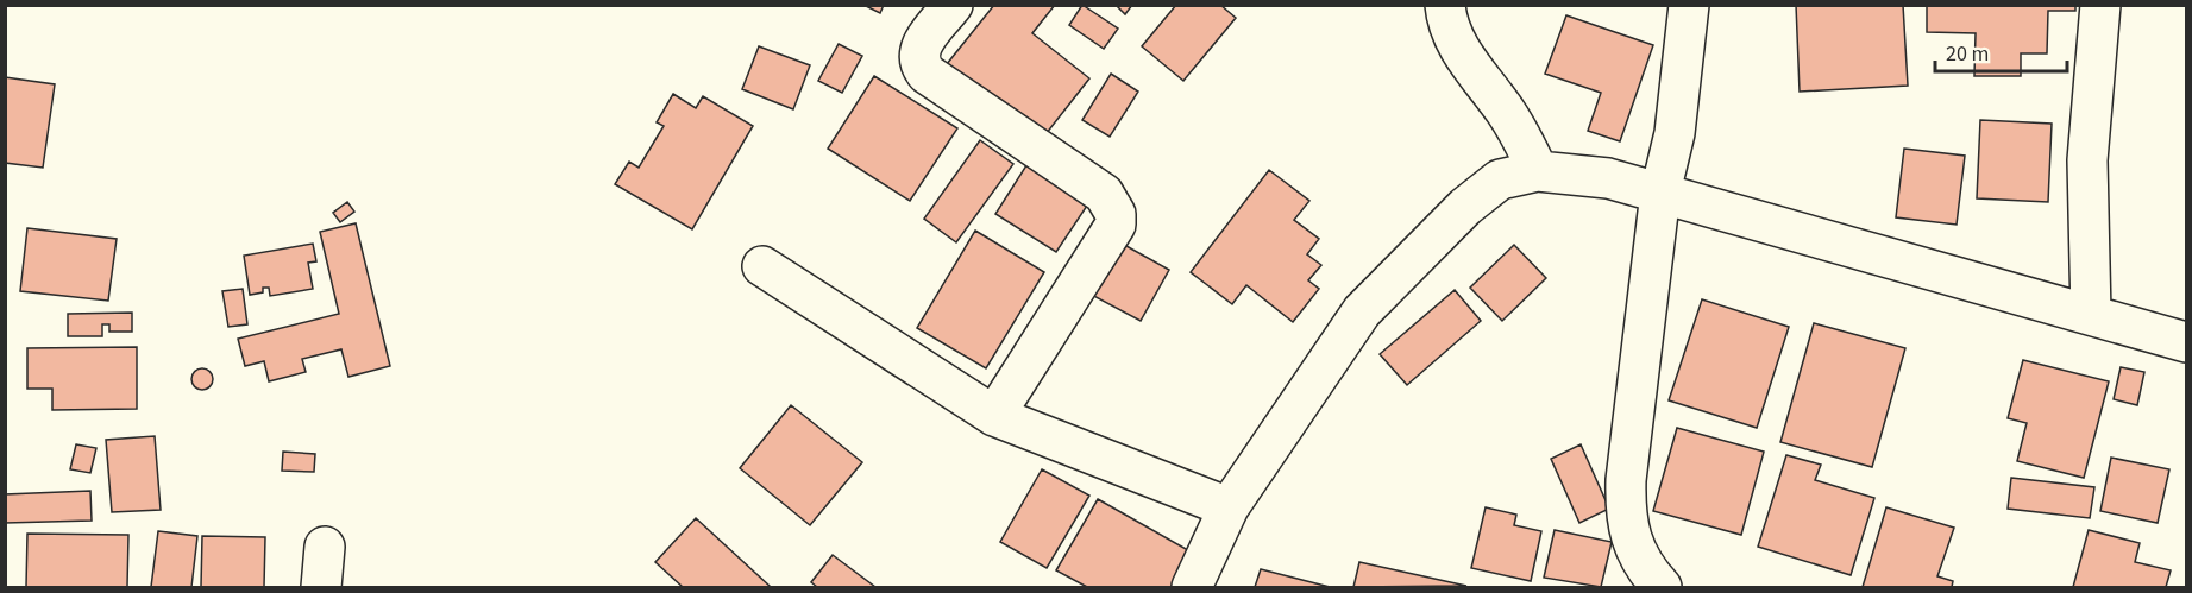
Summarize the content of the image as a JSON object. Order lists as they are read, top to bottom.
{
  "scale_bar": "20 m"
}
